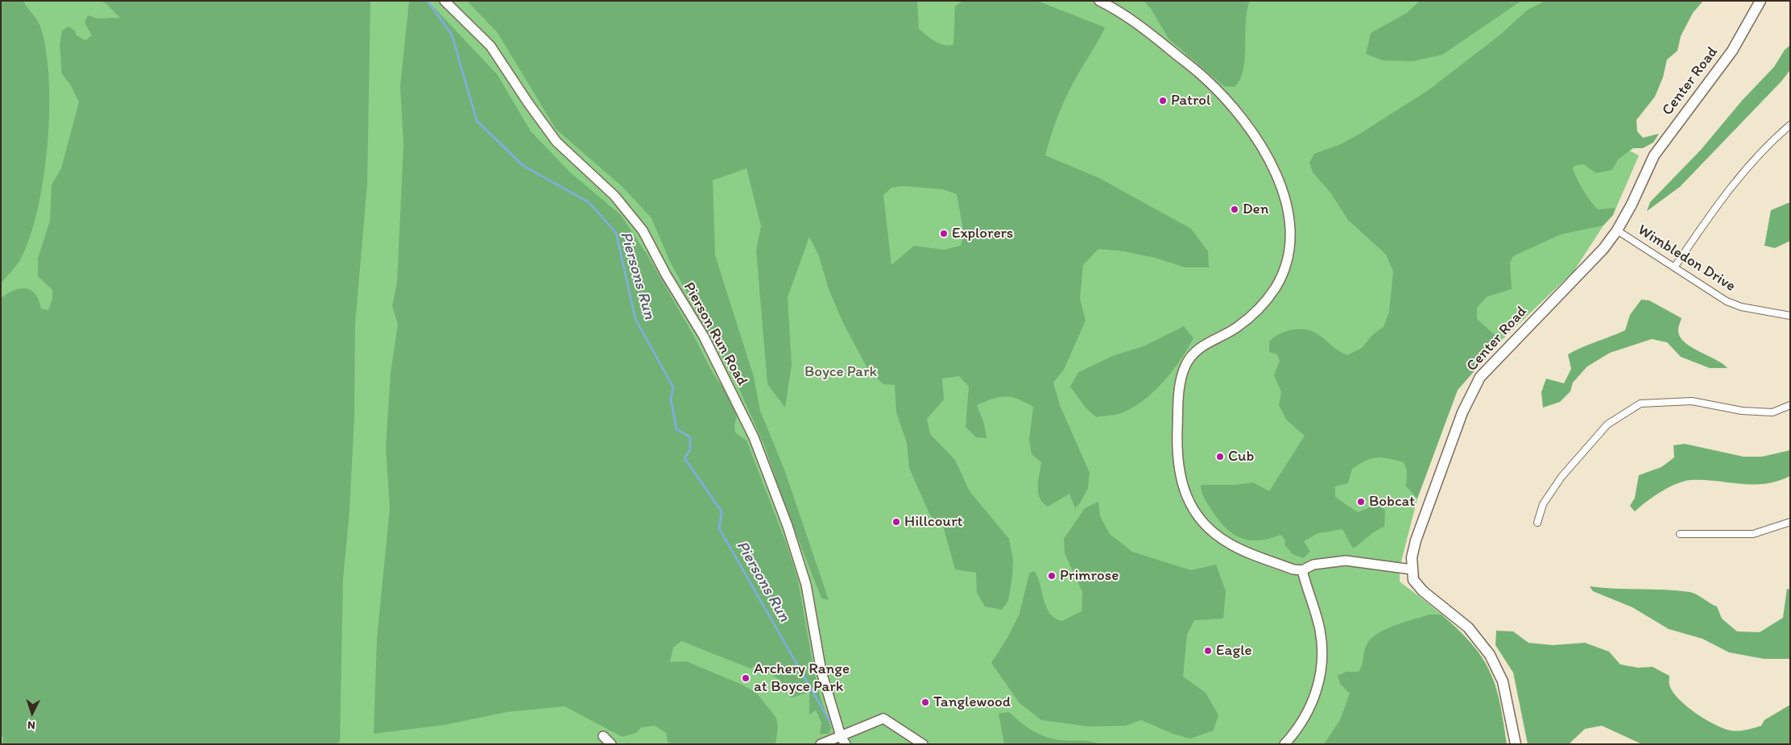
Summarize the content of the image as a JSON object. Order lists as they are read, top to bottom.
{
  "streets": {
    "main road": ["Center Road"],
    "street": ["Wimbledon Drive", "Pierson Run Road"]
  },
  "crossings": [
    ["Center Road", "Wimbledon Drive"]
  ],
  "water": ["Piersons Run"],
  "parks": ["Boyce Park"],
  "places": [
    "Patrol",
    "Den",
    "Explorers",
    "Cub",
    "Bobcat",
    "Hillcourt",
    "Primrose",
    "Eagle",
    "Archery Range at Boyce Park",
    "Tanglewood"
  ],
  "north": "bottom"
}
